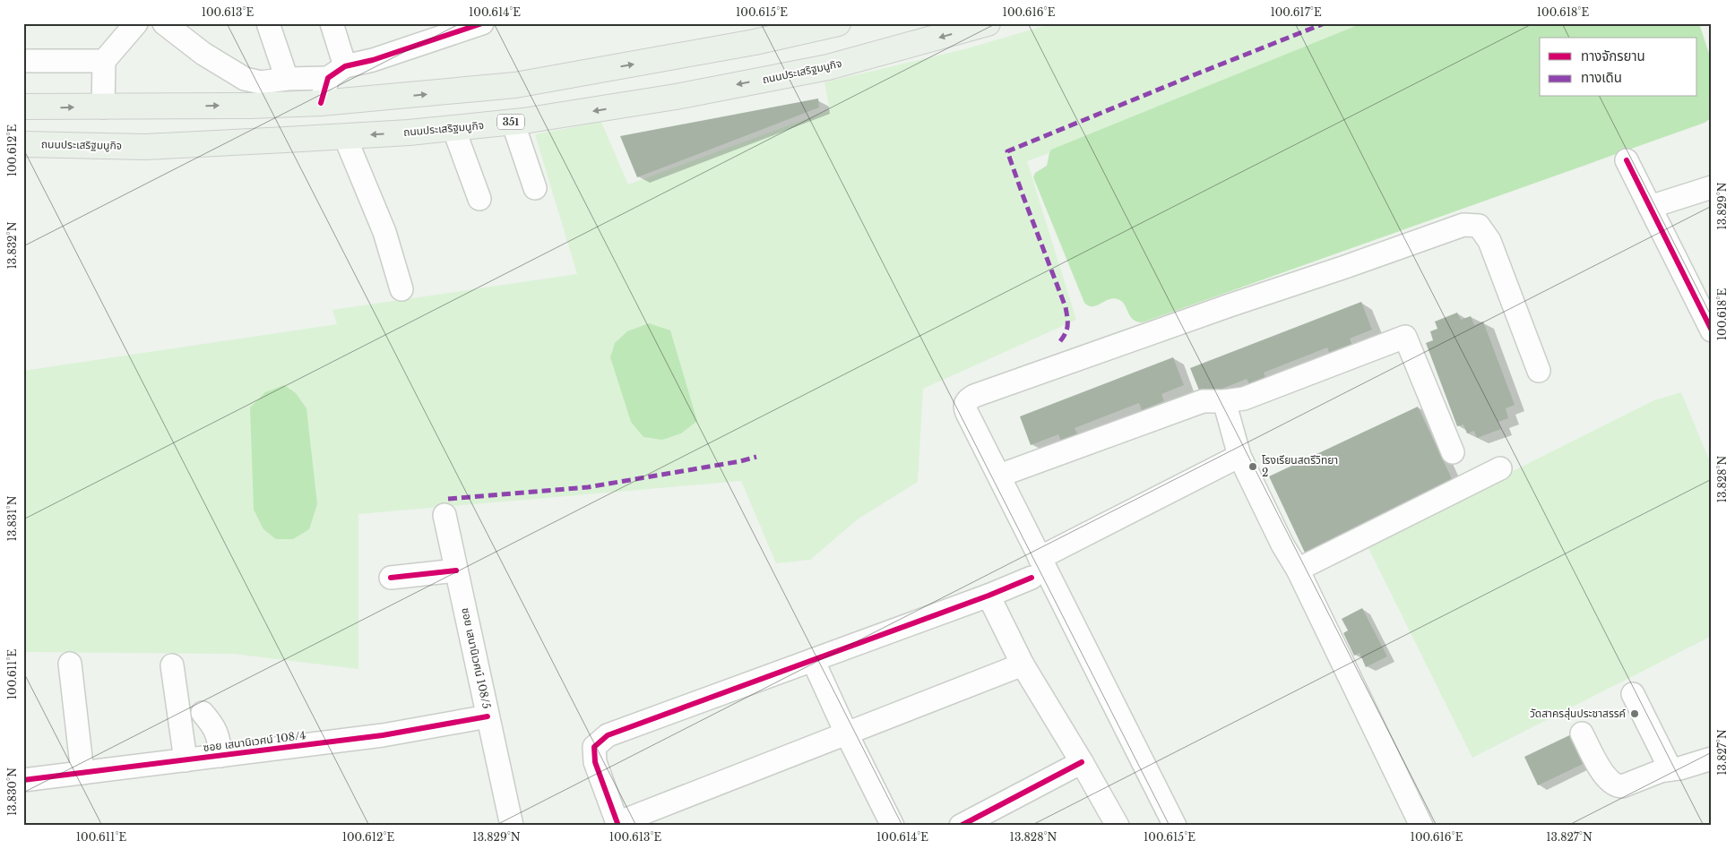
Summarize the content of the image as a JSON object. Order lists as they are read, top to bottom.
{
  "streets": {
    "main road": ["ถนนประเสริฐมนูกิจ", "351"],
    "street": ["ซอย เสนานิเวศน์ 108/5", "ซอย เสนานิเวศน์ 108/4"]
  },
  "crossings": [
    ["ซอย เสนานิเวศน์ 108/5", "ซอย เสนานิเวศน์ 108/4"]
  ],
  "places": ["โรงเรียนสตรีวิทยา 2", "วัดสาครสุ่นประชาสรรค์"],
  "legend": ["ทางจักรยาน", "ทางเดิน"],
  "coordinates": [
    "100.613°E",
    "100.614°E",
    "100.615°E",
    "100.616°E",
    "100.617°E",
    "100.618°E",
    "100.612°E",
    "13.829°N",
    "13.832°N",
    "13.828°N",
    "13.831°N",
    "100.611°E",
    "13.827°N",
    "13.830°N"
  ]
}
